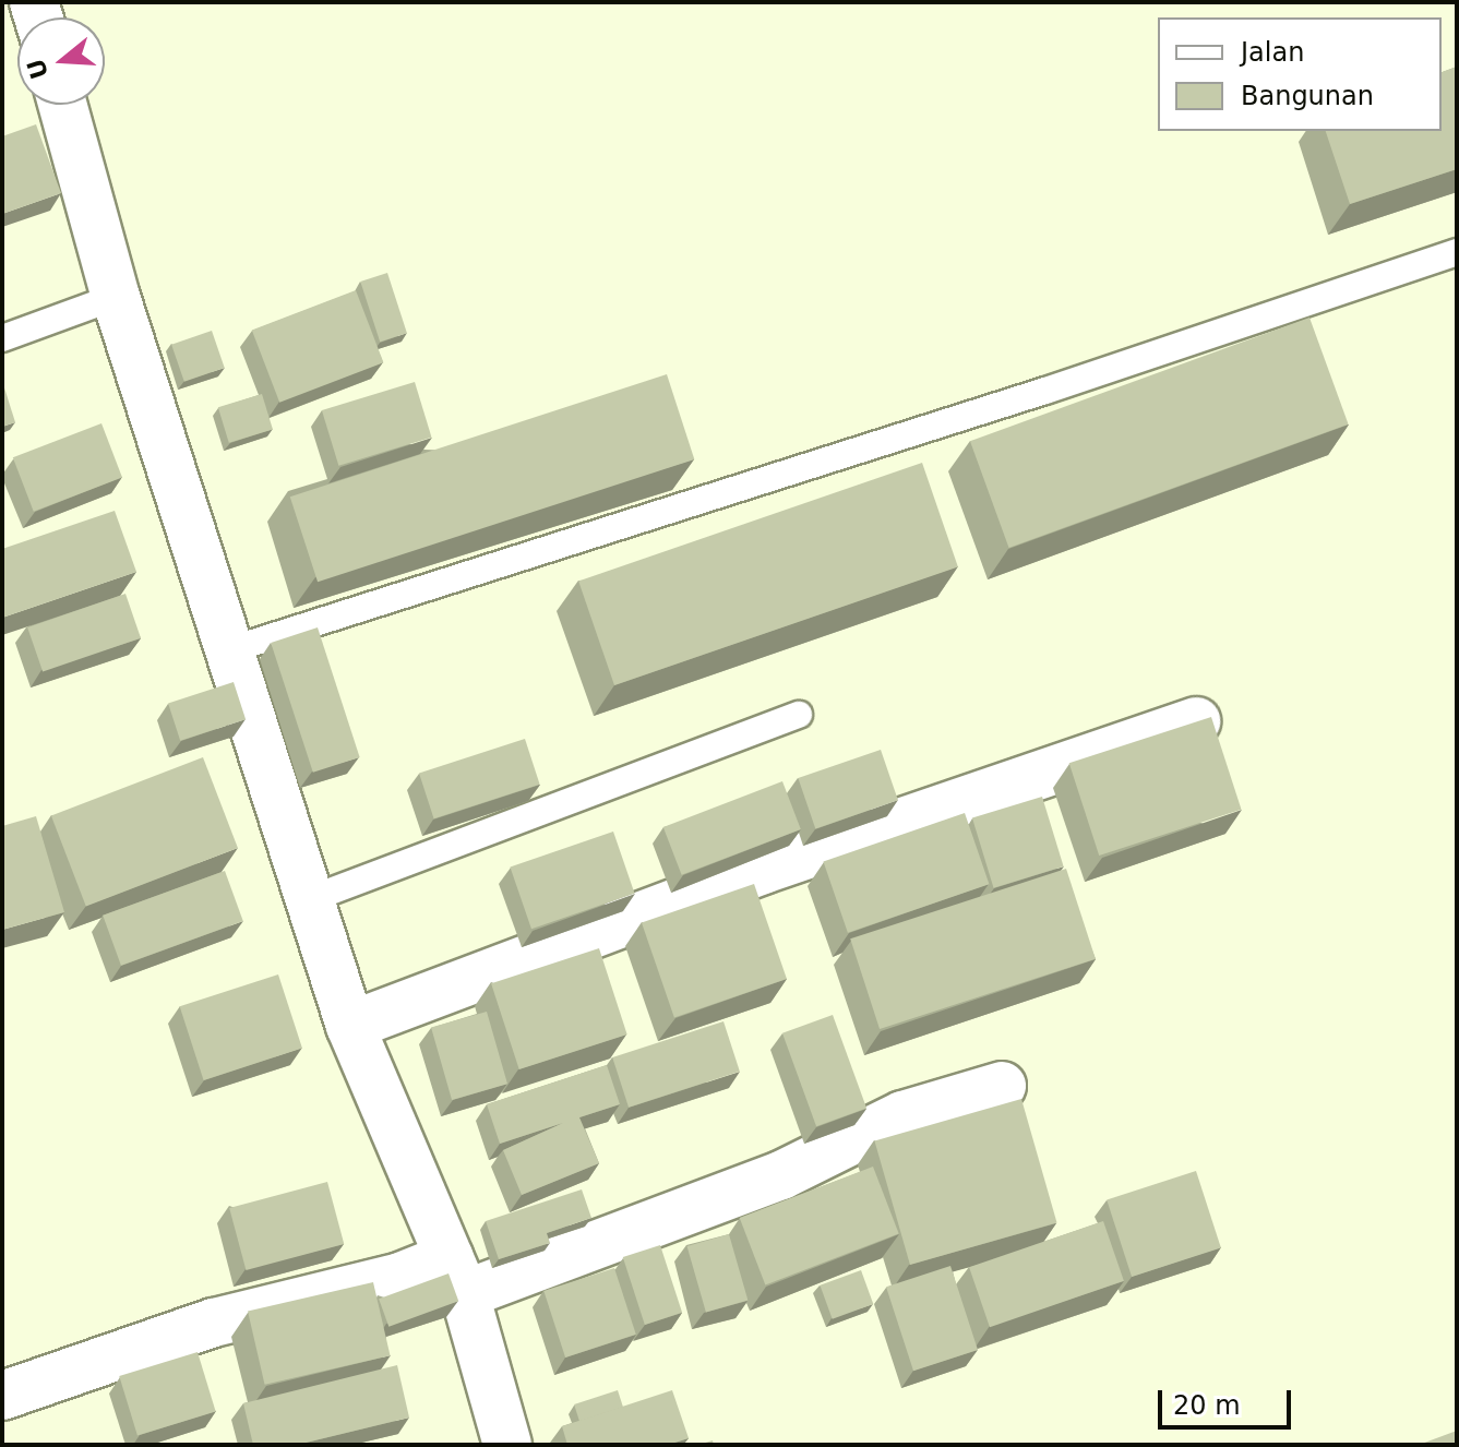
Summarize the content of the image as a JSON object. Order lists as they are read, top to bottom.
{
  "legend": ["Jalan", "Bangunan"],
  "scale_bar": "20 m",
  "north": "left"
}
